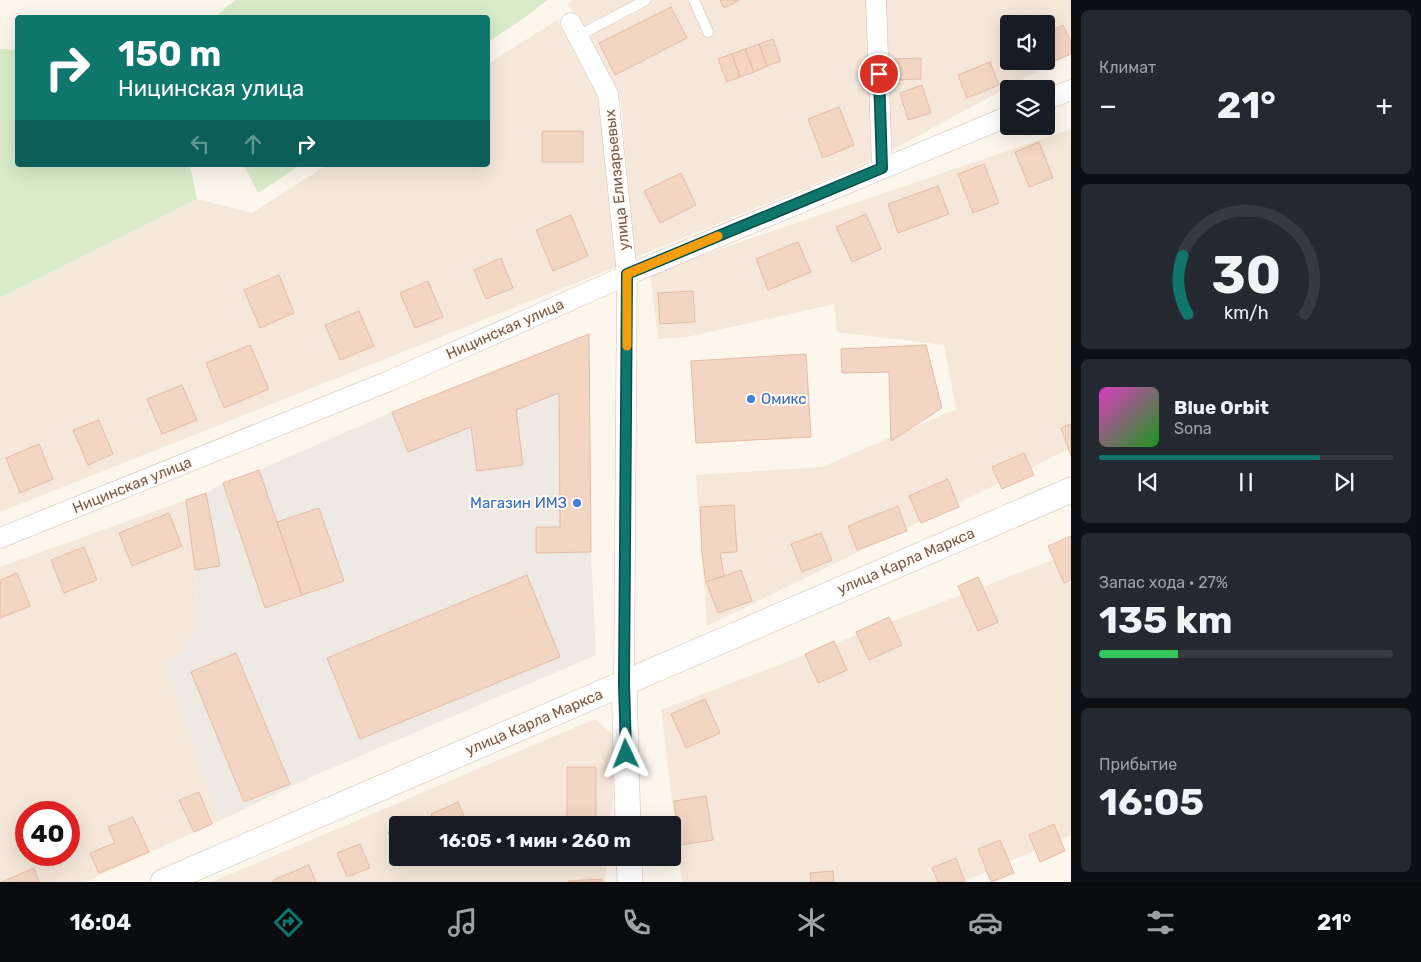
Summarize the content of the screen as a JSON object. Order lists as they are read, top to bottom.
{
  "streets": {
    "street": ["улица Елизарьевых", "Ницинская улица", "улица Карла Маркса"]
  },
  "crossings": [
    ["улица Елизарьевых", "Ницинская улица"],
    ["улица Елизарьевых", "улица Карла Маркса"]
  ],
  "places": ["Омикс", "Магазин ИМЗ"],
  "page": {
    "tile": [
      "Климат",
      ["Запас хода · 27%", "135 km"],
      ["Прибытие", "16:05"]
    ],
    "turn": ["150 m", "Ницинская улица"],
    "heat": ["−", "21°", "+"],
    "song": ["Blue Orbit", "Sona"],
    "limit": "40",
    "trip": "16:05 · 1 мин · 260 m",
    "tabs": ["16:04", "21°"],
    "gauge": ["30", "km/h"]
  }
}
